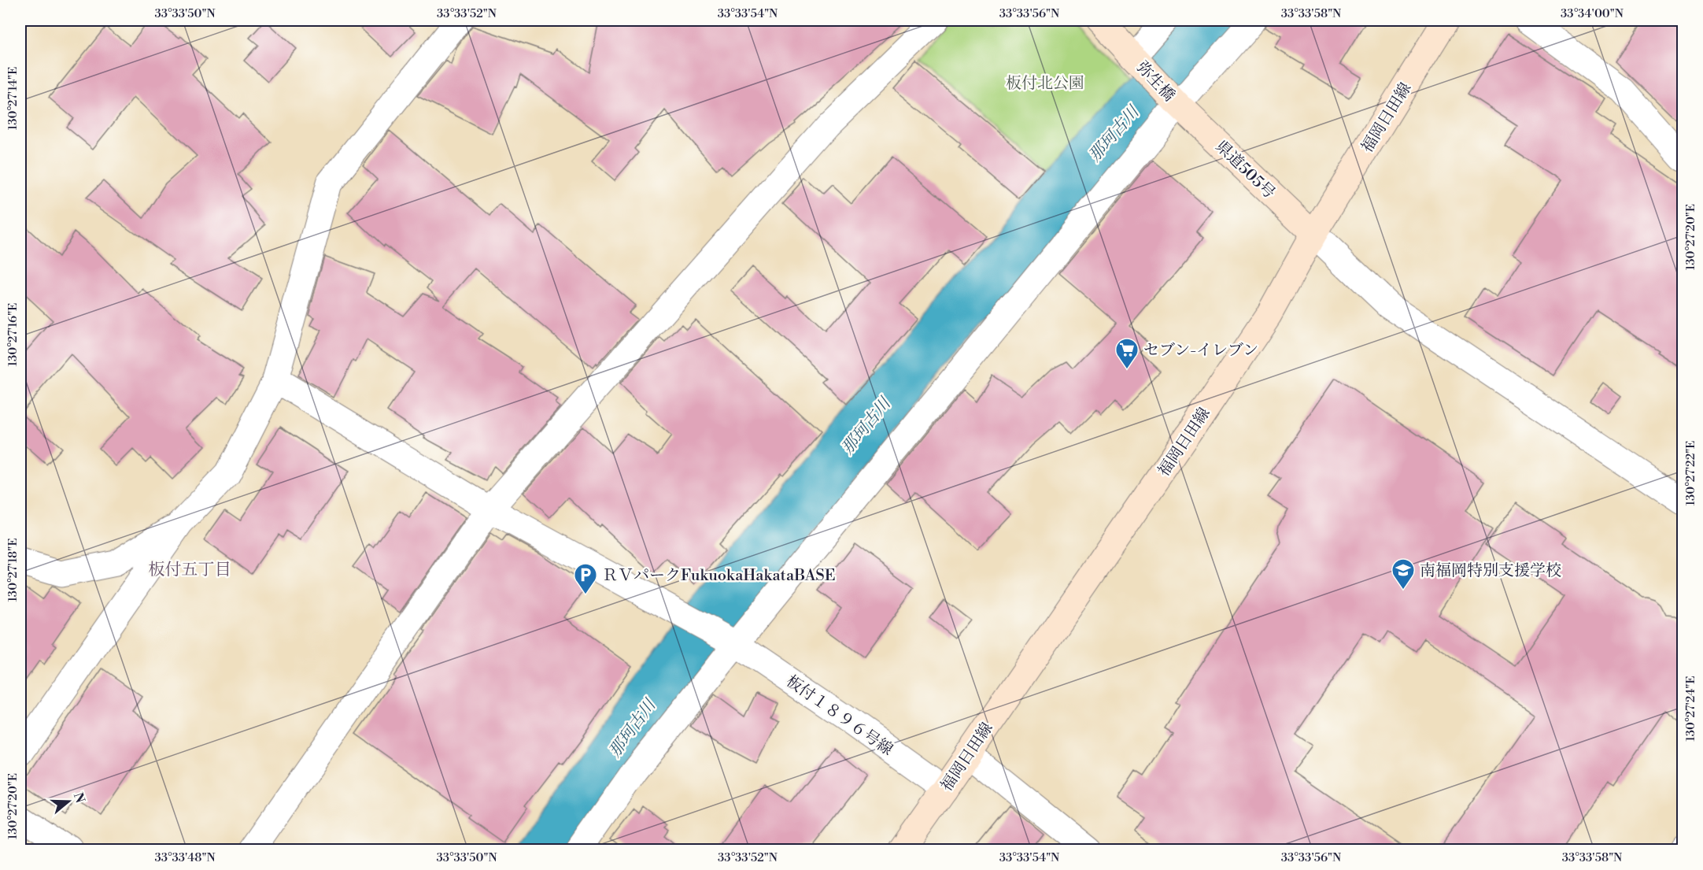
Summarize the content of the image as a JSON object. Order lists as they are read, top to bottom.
{
  "streets": {
    "main road": ["弥生橋", "福岡日田線", "県道505号"],
    "street": ["板付１８９６号線"]
  },
  "crossings": [
    ["弥生橋", "県道505号"],
    ["福岡日田線", "県道505号"],
    ["福岡日田線", "板付１８９６号線"]
  ],
  "districts": ["板付五丁目"],
  "water": ["那珂古川"],
  "parks": ["板付北公園"],
  "places": {
    "supermarket": ["セブン-イレブン"],
    "school or university": ["南福岡特別支援学校"],
    "parking": ["ＲＶパークFukuokaHakataBASE"]
  },
  "north": "right",
  "coordinates": [
    "33°33'50\"N",
    "33°33'52\"N",
    "33°33'54\"N",
    "33°33'56\"N",
    "33°33'58\"N",
    "33°34'00\"N",
    "130°27'14\"E",
    "130°27'20\"E",
    "130°27'16\"E",
    "130°27'22\"E",
    "130°27'18\"E",
    "130°27'24\"E",
    "33°33'48\"N"
  ]
}
